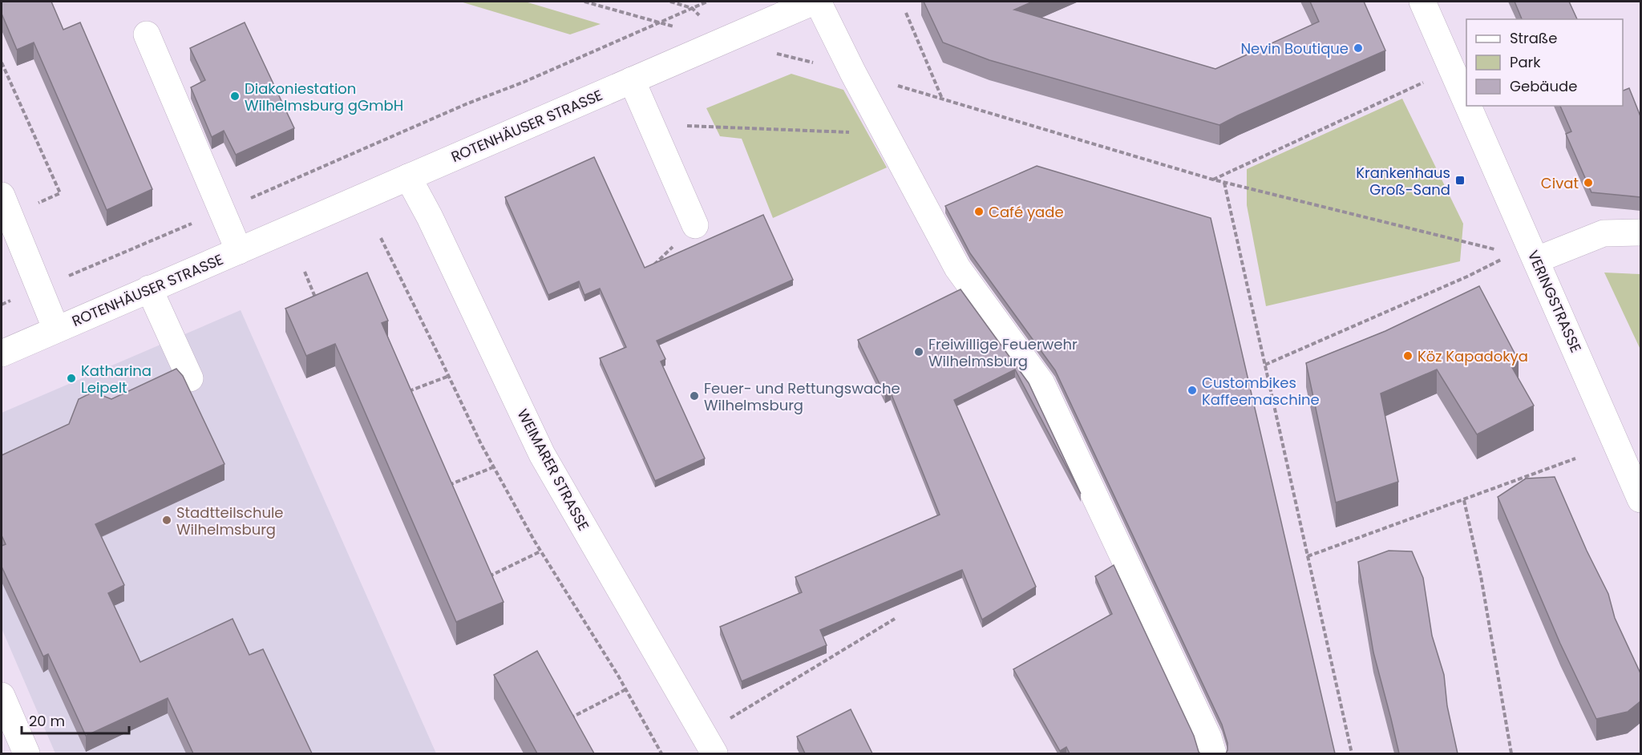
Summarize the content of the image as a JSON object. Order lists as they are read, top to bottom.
{
  "streets": {
    "street": ["ROTENHÄUSER STRASSE", "VERINGSTRASSE", "WEIMARER STRASSE"]
  },
  "crossings": [
    ["ROTENHÄUSER STRASSE", "WEIMARER STRASSE"]
  ],
  "places": {
    "other": [
      "Nevin Boutique",
      "Diakoniestation Wilhelmsburg gGmbH",
      "Civat",
      "Café yade",
      "Freiwillige Feuerwehr Wilhelmsburg",
      "Köz Kapadokya",
      "Katharina Leipelt",
      "Custombikes Kaffeemaschine",
      "Feuer- und Rettungswache Wilhelmsburg",
      "Stadtteilschule Wilhelmsburg"
    ],
    "transit": ["Krankenhaus Groß-Sand"]
  },
  "legend": ["Straße", "Park", "Gebäude"],
  "scale_bar": "20 m"
}
